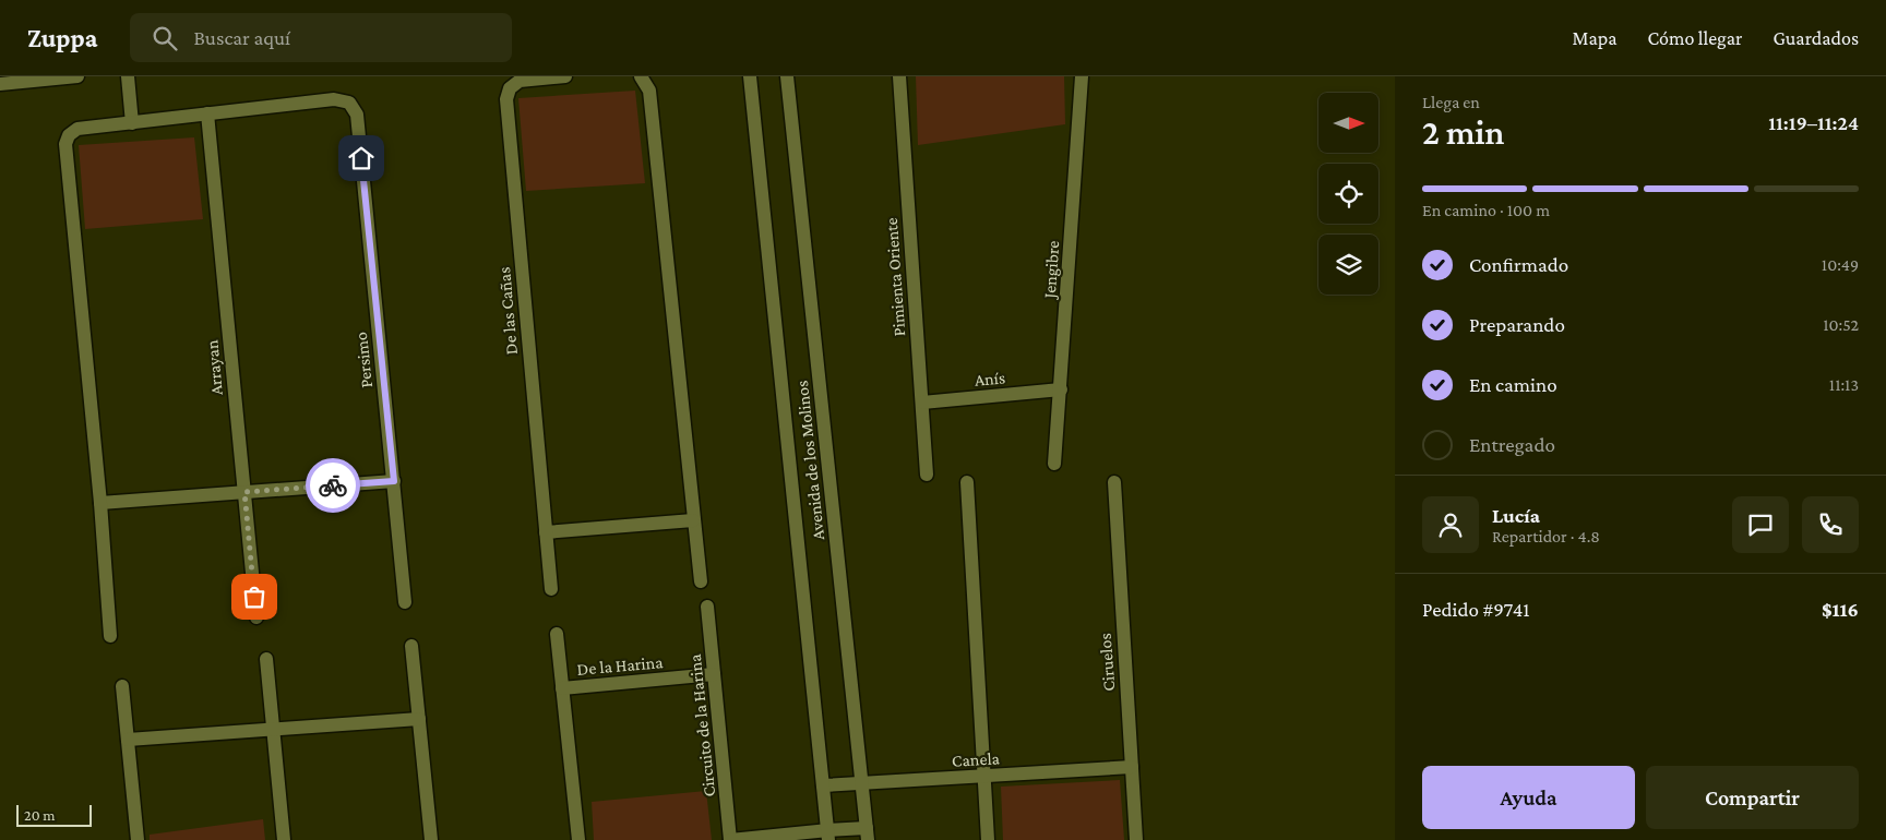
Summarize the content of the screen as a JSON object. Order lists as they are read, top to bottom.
{
  "streets": {
    "street": [
      "Jengibre",
      "Pimienta Oriente",
      "De las Cañas",
      "Persimo",
      "Arrayan",
      "Anís",
      "Avenida de los Molinos",
      "Ciruelos",
      "De la Harina",
      "Circuito de la Harina",
      "Canela"
    ]
  },
  "crossings": [
    ["Jengibre", "Anís"],
    ["Pimienta Oriente", "Anís"],
    ["Persimo", "Arrayan"],
    ["Avenida de los Molinos", "Canela"],
    ["Ciruelos", "Canela"],
    ["De la Harina", "Circuito de la Harina"]
  ],
  "scale_bar": "20 m",
  "north": "right",
  "page": {
    "header": "Zuppa",
    "search": "Buscar aquí",
    "nav": ["Mapa", "Cómo llegar", "Guardados"],
    "heading": ["2 min", "Llega en", "11:19–11:24"],
    "panel": [
      "Lucía",
      "Repartidor · 4.8",
      "Pedido #9741",
      "$116"
    ],
    "bar": "En camino · 100 m",
    "list": [
      ["Confirmado", "10:49"],
      ["Preparando", "10:52"],
      ["En camino", "11:13"],
      "Entregado"
    ],
    "buttons": ["Ayuda", "Compartir"],
    "scale": "20 m"
  }
}
